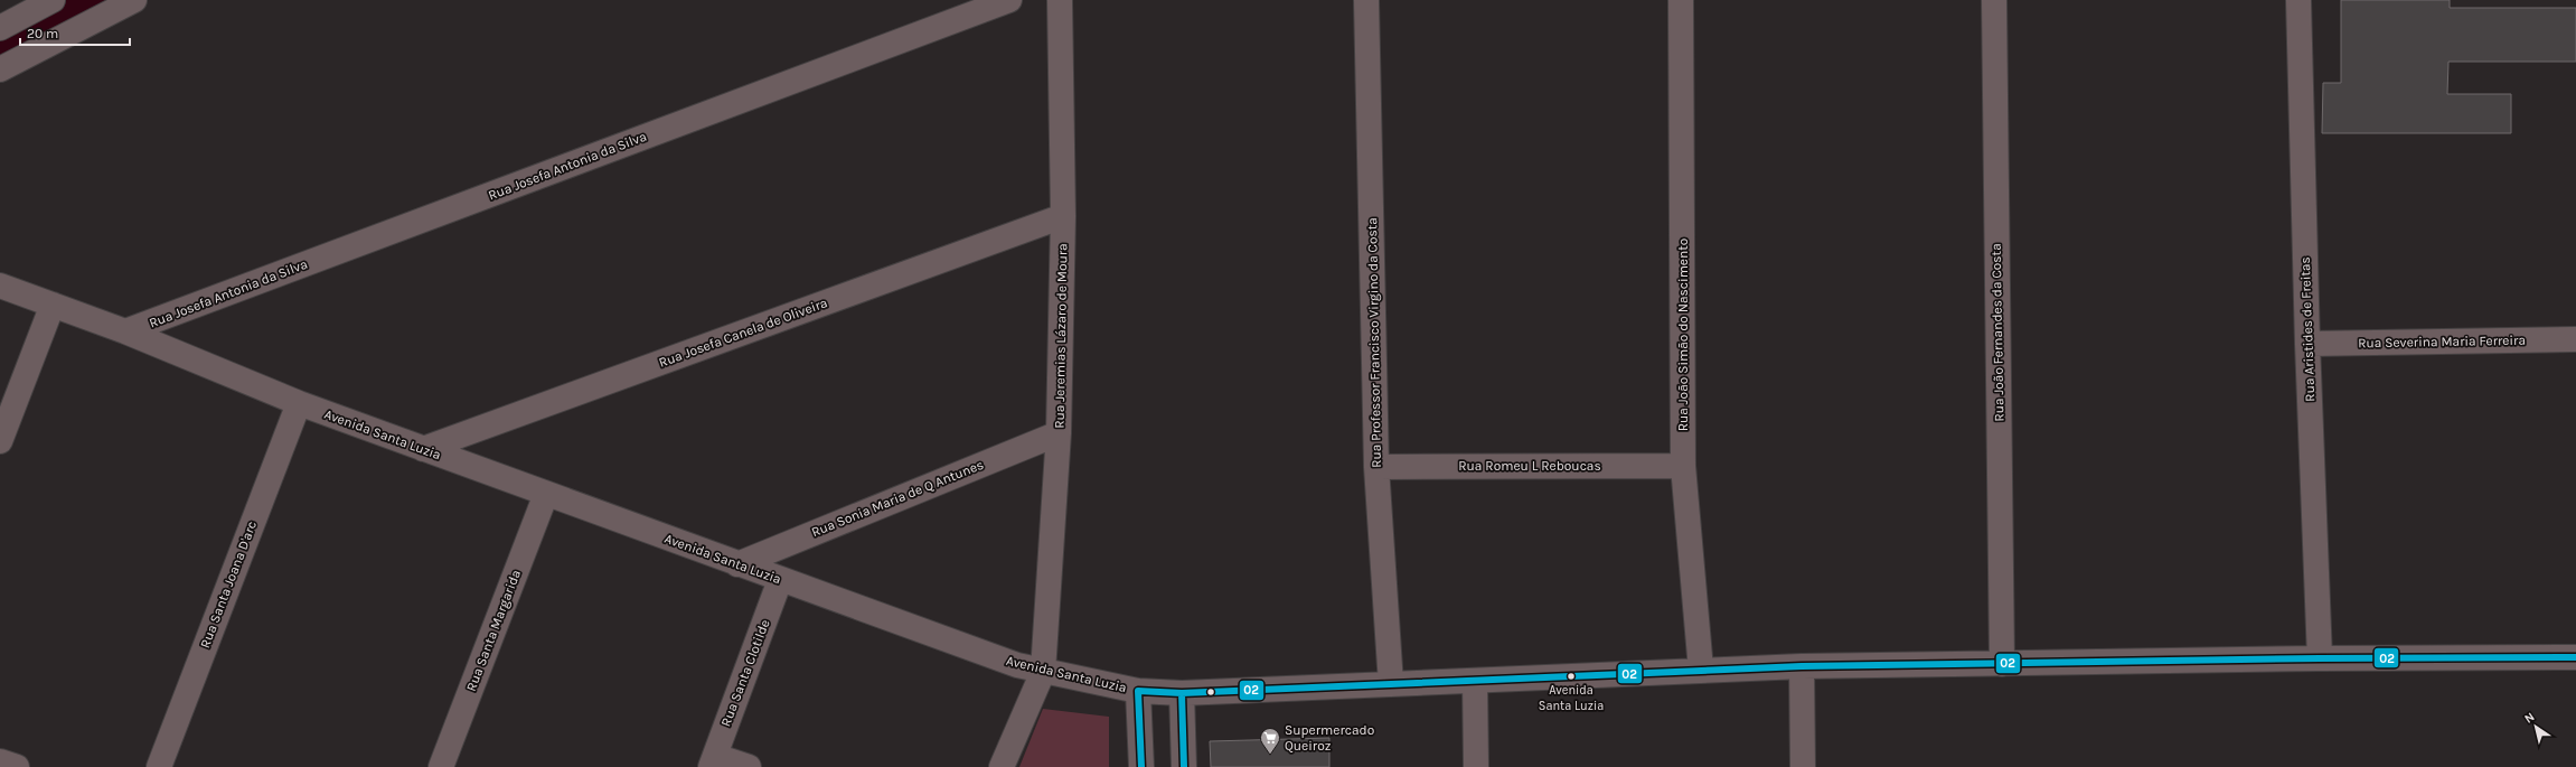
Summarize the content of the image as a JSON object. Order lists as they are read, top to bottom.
{
  "streets": {
    "street": [
      "Rua Josefa Antonia da Silva",
      "Rua Aristides de Freitas",
      "Rua Josefa Canela de Oliveira",
      "Rua João Fernandes da Costa",
      "Rua João Simão do Nascimento",
      "Rua Jeremias Lázaro de Moura",
      "Rua Severina Maria Ferreira",
      "Rua Professor Francisco Virgino da Costa",
      "Avenida Santa Luzia",
      "Rua Romeu L Reboucas",
      "Rua Sonia Maria de Q Antunes",
      "Rua Santa Joana D'arc",
      "Rua Santa Margarida",
      "Rua Santa Clotilde"
    ]
  },
  "crossings": [
    ["Rua Josefa Antonia da Silva", "Avenida Santa Luzia"],
    ["Rua Aristides de Freitas", "Rua Severina Maria Ferreira"],
    ["Rua Aristides de Freitas", "Avenida Santa Luzia"],
    ["Rua Josefa Canela de Oliveira", "Rua Jeremias Lázaro de Moura"],
    ["Rua Josefa Canela de Oliveira", "Avenida Santa Luzia"],
    ["Rua João Fernandes da Costa", "Avenida Santa Luzia"],
    ["Rua João Simão do Nascimento", "Avenida Santa Luzia"],
    ["Rua João Simão do Nascimento", "Rua Romeu L Reboucas"],
    ["Rua Jeremias Lázaro de Moura", "Avenida Santa Luzia"],
    ["Rua Jeremias Lázaro de Moura", "Rua Sonia Maria de Q Antunes"],
    ["Rua Professor Francisco Virgino da Costa", "Avenida Santa Luzia"],
    ["Rua Professor Francisco Virgino da Costa", "Rua Romeu L Reboucas"],
    ["Avenida Santa Luzia", "Rua Sonia Maria de Q Antunes"],
    ["Avenida Santa Luzia", "Rua Santa Joana D'arc"],
    ["Avenida Santa Luzia", "Rua Santa Margarida"],
    ["Avenida Santa Luzia", "Rua Santa Clotilde"]
  ],
  "places": {
    "other": ["Avenida Santa Luzia"],
    "supermarket": ["Supermercado Queiroz"]
  },
  "lines": ["transit line 02"],
  "scale_bar": "20 m",
  "north": "top left"
}
